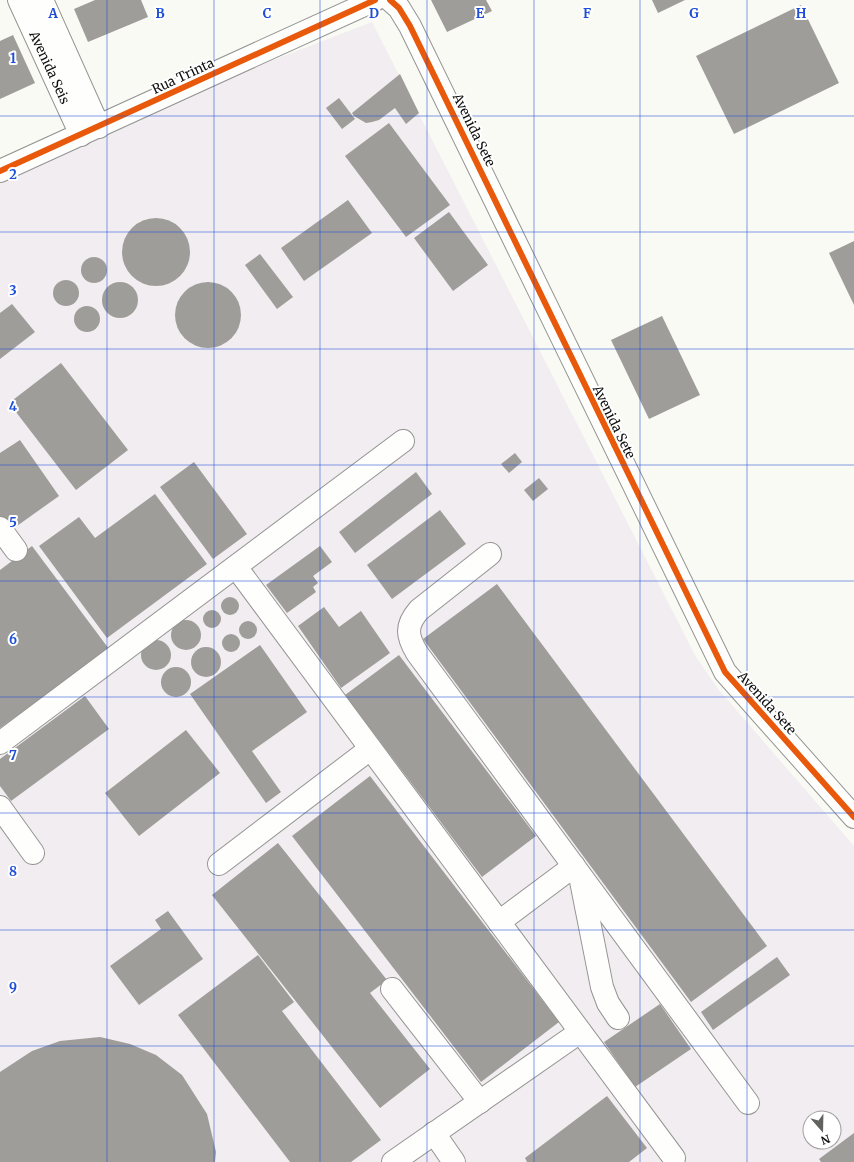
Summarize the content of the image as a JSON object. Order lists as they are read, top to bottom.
{
  "streets": {
    "street": ["Avenida Seis", "Rua Trinta", "Avenida Sete"]
  },
  "crossings": [
    ["Avenida Seis", "Rua Trinta"]
  ],
  "north": "bottom",
  "grid": {
    "columns": [
      "A",
      "B",
      "C",
      "D",
      "E",
      "F",
      "G",
      "H"
    ],
    "rows": [
      "1",
      "2",
      "3",
      "4",
      "5",
      "6",
      "7",
      "8",
      "9"
    ]
  }
}
